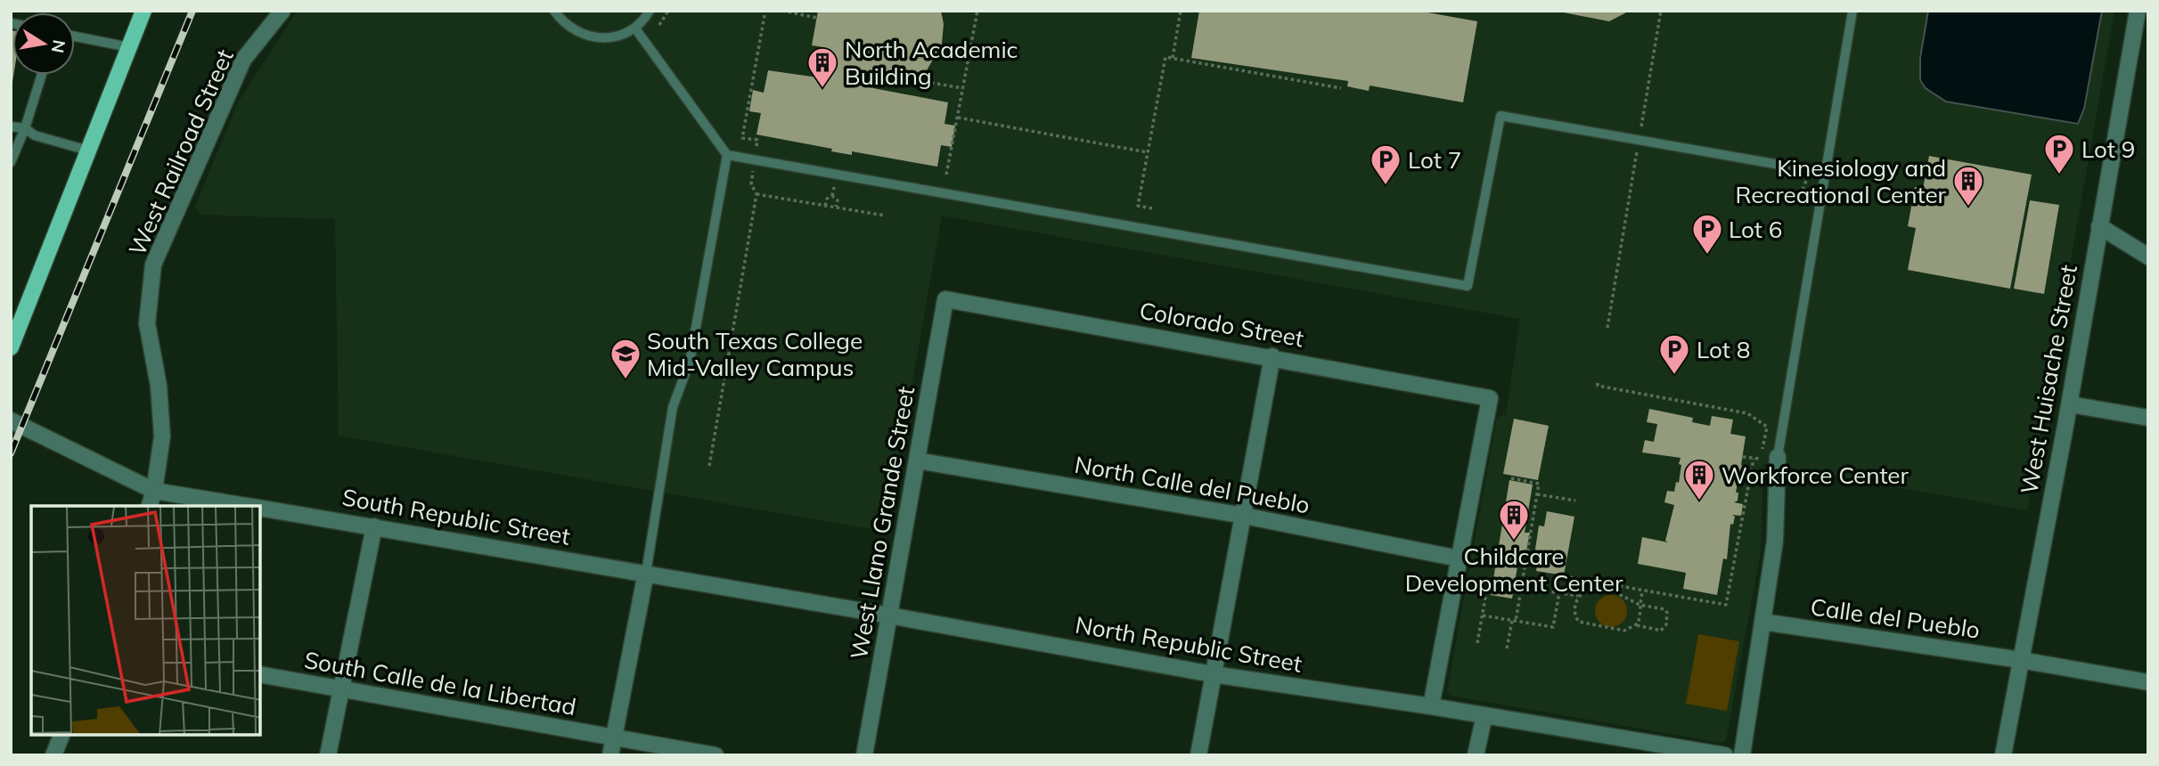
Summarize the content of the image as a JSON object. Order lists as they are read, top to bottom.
{
  "streets": {
    "street": [
      "West Railroad Street",
      "Colorado Street",
      "West Huisache Street",
      "North Calle del Pueblo",
      "South Republic Street",
      "West Llano Grande Street",
      "Calle del Pueblo",
      "North Republic Street",
      "South Calle de la Libertad"
    ]
  },
  "crossings": [
    ["West Railroad Street", "South Republic Street"],
    ["Colorado Street", "North Calle del Pueblo"],
    ["Colorado Street", "West Llano Grande Street"],
    ["West Huisache Street", "Calle del Pueblo"],
    ["North Calle del Pueblo", "West Llano Grande Street"],
    ["South Republic Street", "North Republic Street"],
    ["West Llano Grande Street", "North Republic Street"]
  ],
  "places": {
    "building": [
      "North Academic Building",
      "Kinesiology and Recreational Center",
      "Workforce Center",
      "Childcare Development Center"
    ],
    "parking": [
      "Lot 9",
      "Lot 7",
      "Lot 6",
      "Lot 8"
    ],
    "school or university": ["South Texas College Mid-Valley Campus"]
  },
  "north": "right"
}
